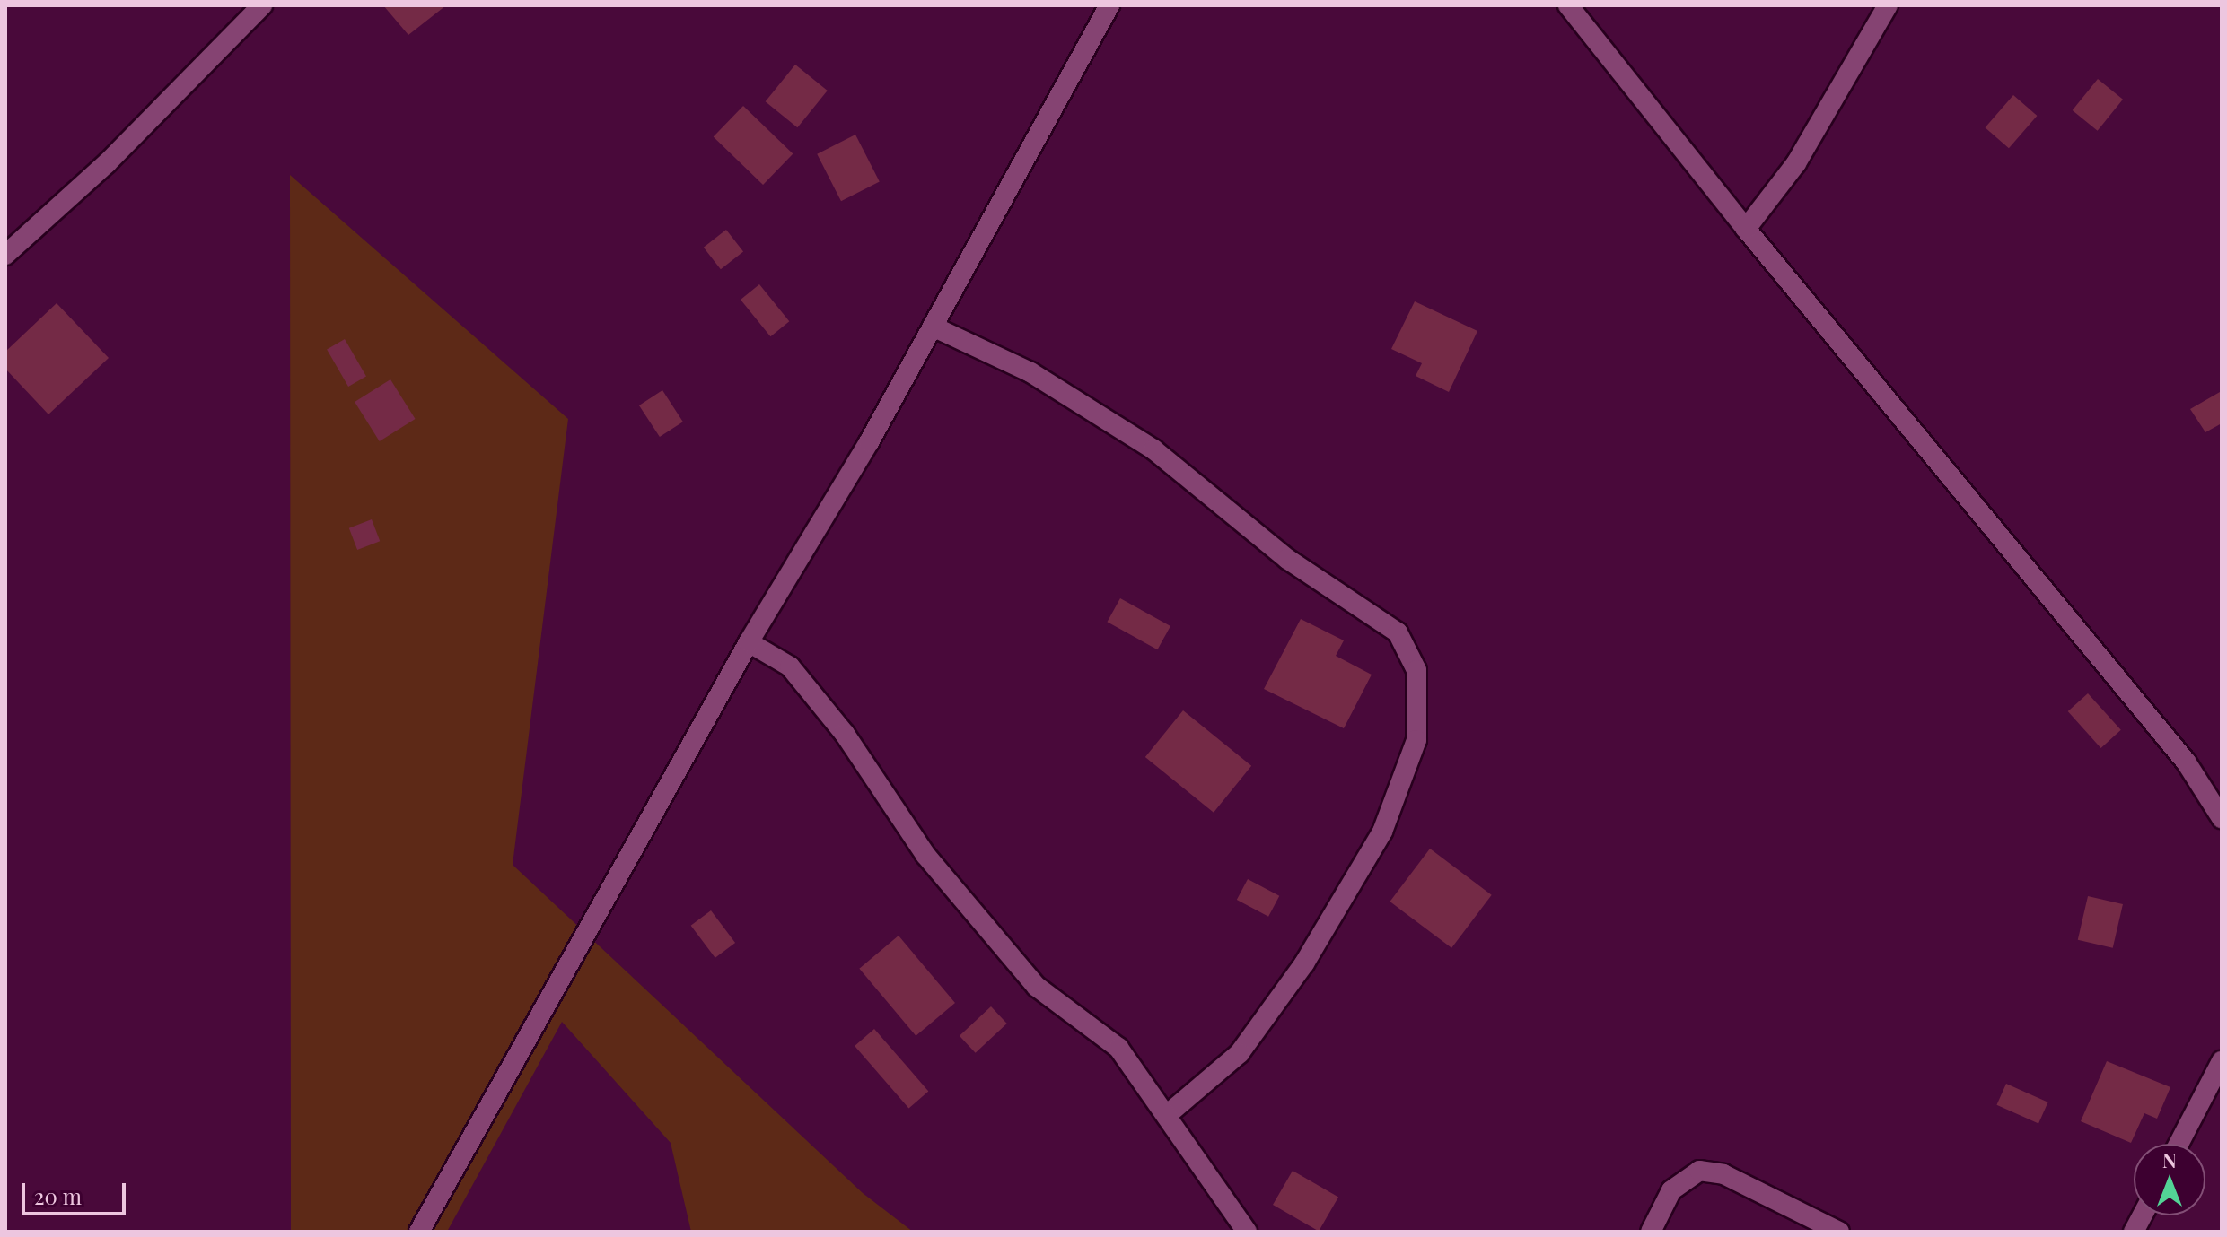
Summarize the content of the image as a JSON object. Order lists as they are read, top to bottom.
{
  "scale_bar": "20 m",
  "north": "top"
}
